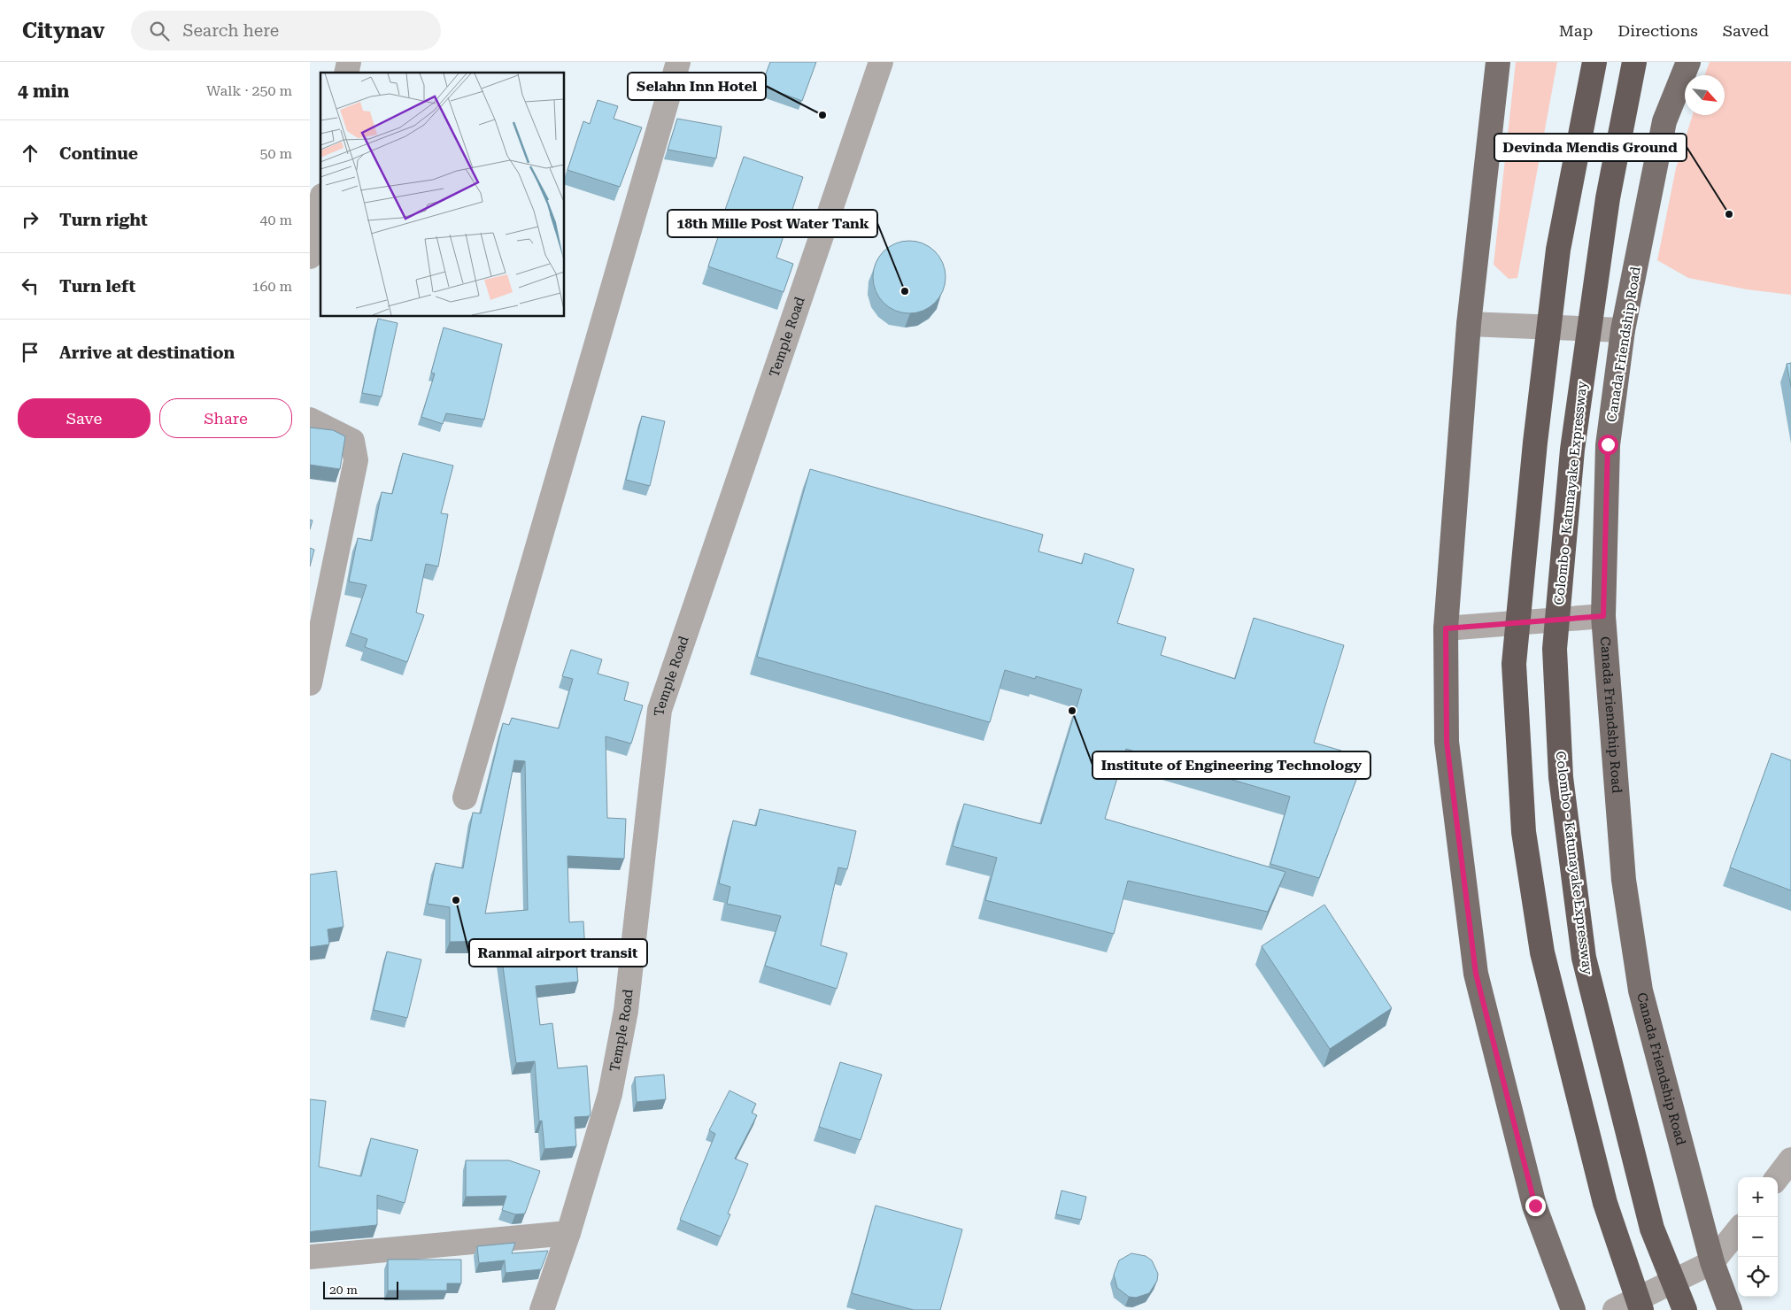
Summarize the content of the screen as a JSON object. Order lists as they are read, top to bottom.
{
  "streets": {
    "highway": ["Colombo - Katunayake Expressway"],
    "main road": ["Canada Friendship Road"],
    "street": ["Temple Road"]
  },
  "places": [
    "Selahn Inn Hotel",
    "Devinda Mendis Ground",
    "18th Mille Post Water Tank",
    "Institute of Engineering Technology",
    "Ranmal airport transit"
  ],
  "scale_bar": "20 m",
  "north": "bottom right",
  "page": {
    "header": "Citynav",
    "search": "Search here",
    "nav": ["Map", "Directions", "Saved"],
    "heading": ["4 min", "Walk · 250 m"],
    "list": [
      ["Continue", "50 m"],
      ["Turn right", "40 m"],
      ["Turn left", "160 m"],
      "Arrive at destination"
    ],
    "buttons": ["Save", "Share"],
    "map_buttons": ["+", "−"],
    "scale": "20 m"
  }
}
